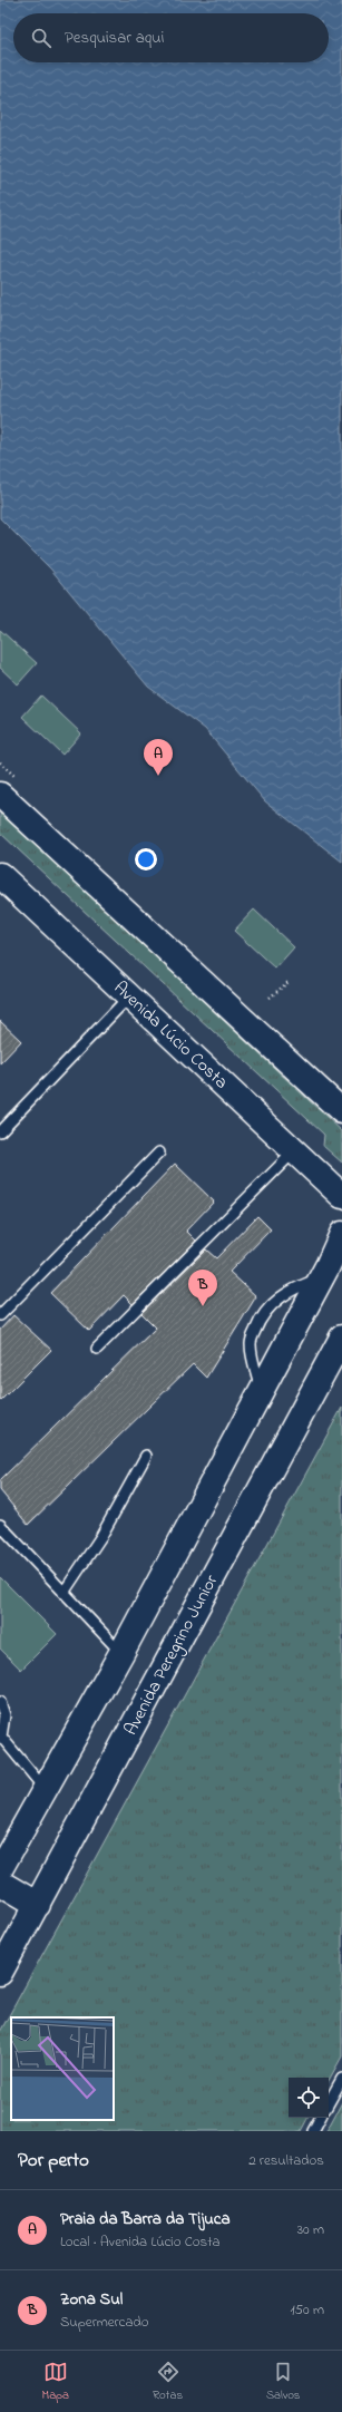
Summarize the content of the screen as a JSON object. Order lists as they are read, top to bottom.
{
  "streets": {
    "street": ["Avenida Lúcio Costa", "Avenida Peregrino Junior"]
  },
  "page": {
    "search": "Pesquisar aqui",
    "pins": ["A", "B"],
    "heading": ["Por perto", "2 resultados"],
    "list": [
      {
        "mark": "A",
        "name": "Praia da Barra da Tijuca",
        "note": "Local · Avenida Lúcio Costa",
        "value": "30 m"
      },
      {
        "mark": "B",
        "name": "Zona Sul",
        "note": "Supermercado",
        "value": "150 m"
      }
    ],
    "nav": ["Mapa", "Rotas", "Salvos"]
  }
}
